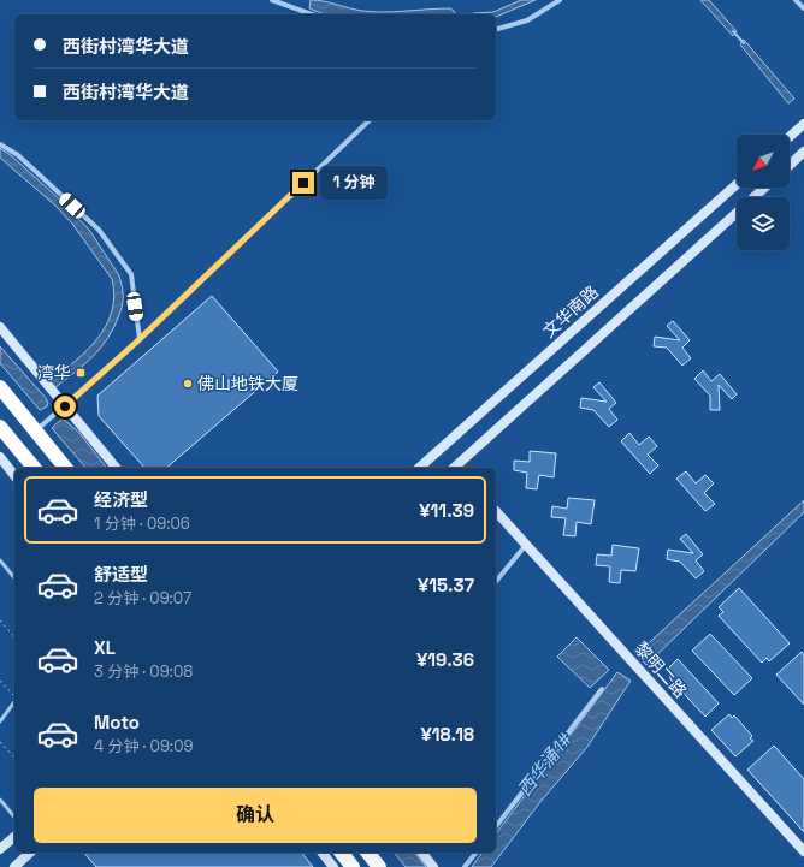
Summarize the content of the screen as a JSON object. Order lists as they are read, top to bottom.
{
  "streets": {
    "main road": ["文华南路", "黎明二路"]
  },
  "water": ["西华涌1#"],
  "places": {
    "transit": ["湾华"],
    "other": ["佛山地铁大厦"]
  },
  "north": "bottom left",
  "page": {
    "banner": ["西街村湾华大道", "西街村湾华大道"],
    "bubble": "1 分钟",
    "list": [
      {
        "name": "经济型",
        "note": "1 分钟 · 09:06",
        "value": "¥11.39"
      },
      {
        "name": "舒适型",
        "note": "2 分钟 · 09:07",
        "value": "¥15.37"
      },
      {
        "name": "XL",
        "note": "3 分钟 · 09:08",
        "value": "¥19.36"
      },
      {
        "name": "Moto",
        "note": "4 分钟 · 09:09",
        "value": "¥18.18"
      }
    ],
    "buttons": "确认"
  }
}
